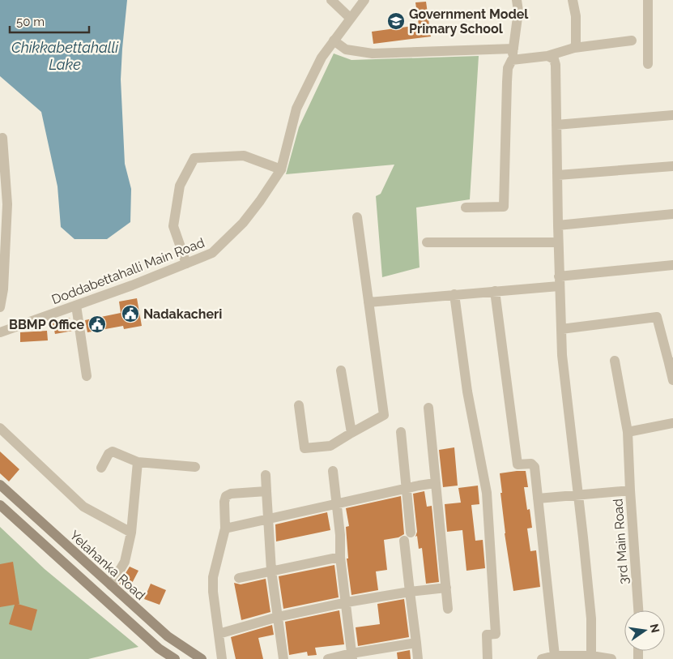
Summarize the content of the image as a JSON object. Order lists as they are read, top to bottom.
{
  "streets": {
    "main road": ["Yelahanka Road"],
    "street": ["Doddabettahalli Main Road", "3rd Main Road"]
  },
  "water": ["Chikkabettahalli Lake"],
  "places": {
    "school or university": ["Government Model Primary School"],
    "public building": ["Nadakacheri", "BBMP Office"]
  },
  "scale_bar": "50 m",
  "north": "right"
}
